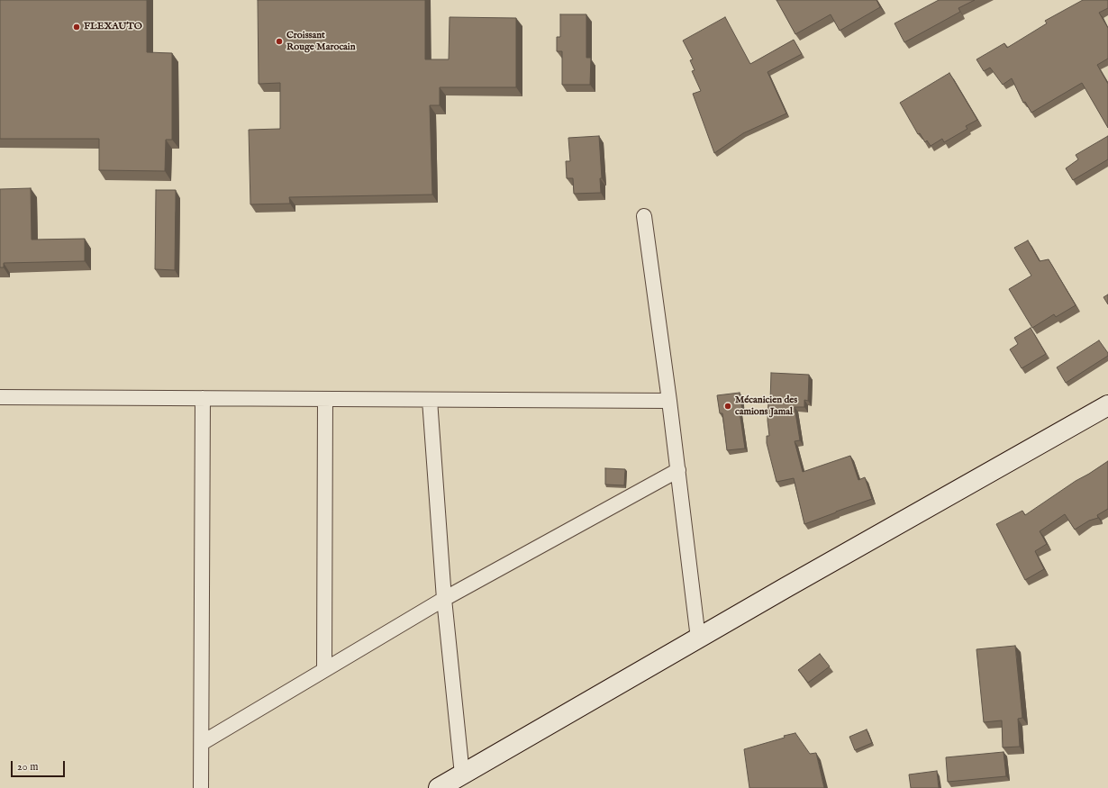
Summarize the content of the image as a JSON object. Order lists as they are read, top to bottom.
{
  "places": ["FLEXAUTO", "Croissant Rouge Marocain", "Mécanicien des camions Jamal"],
  "scale_bar": "20 m"
}
